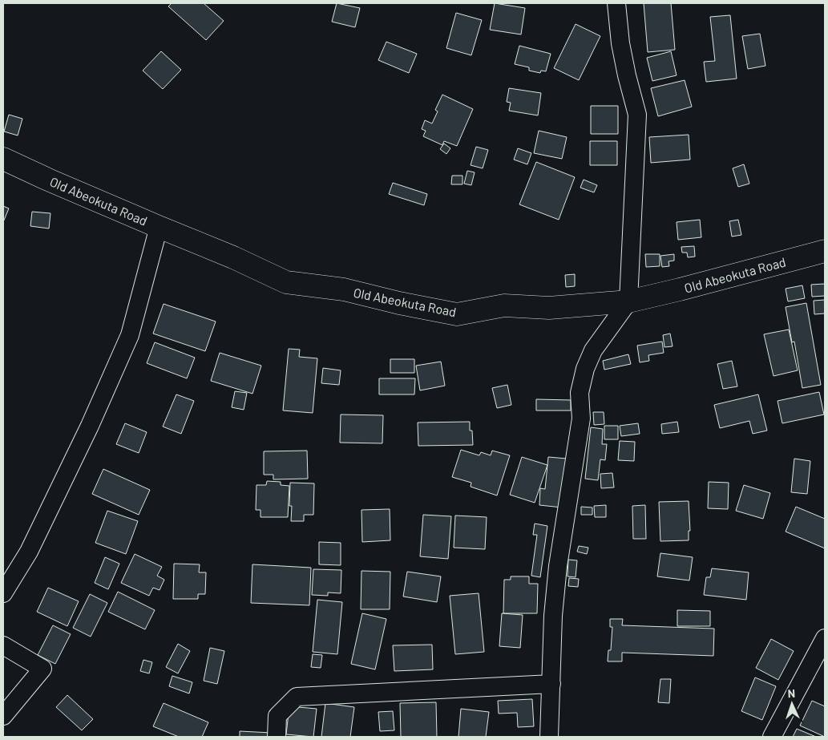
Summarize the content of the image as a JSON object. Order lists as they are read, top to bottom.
{
  "streets": {
    "highway": ["Old Abeokuta Road"]
  },
  "north": "top"
}
